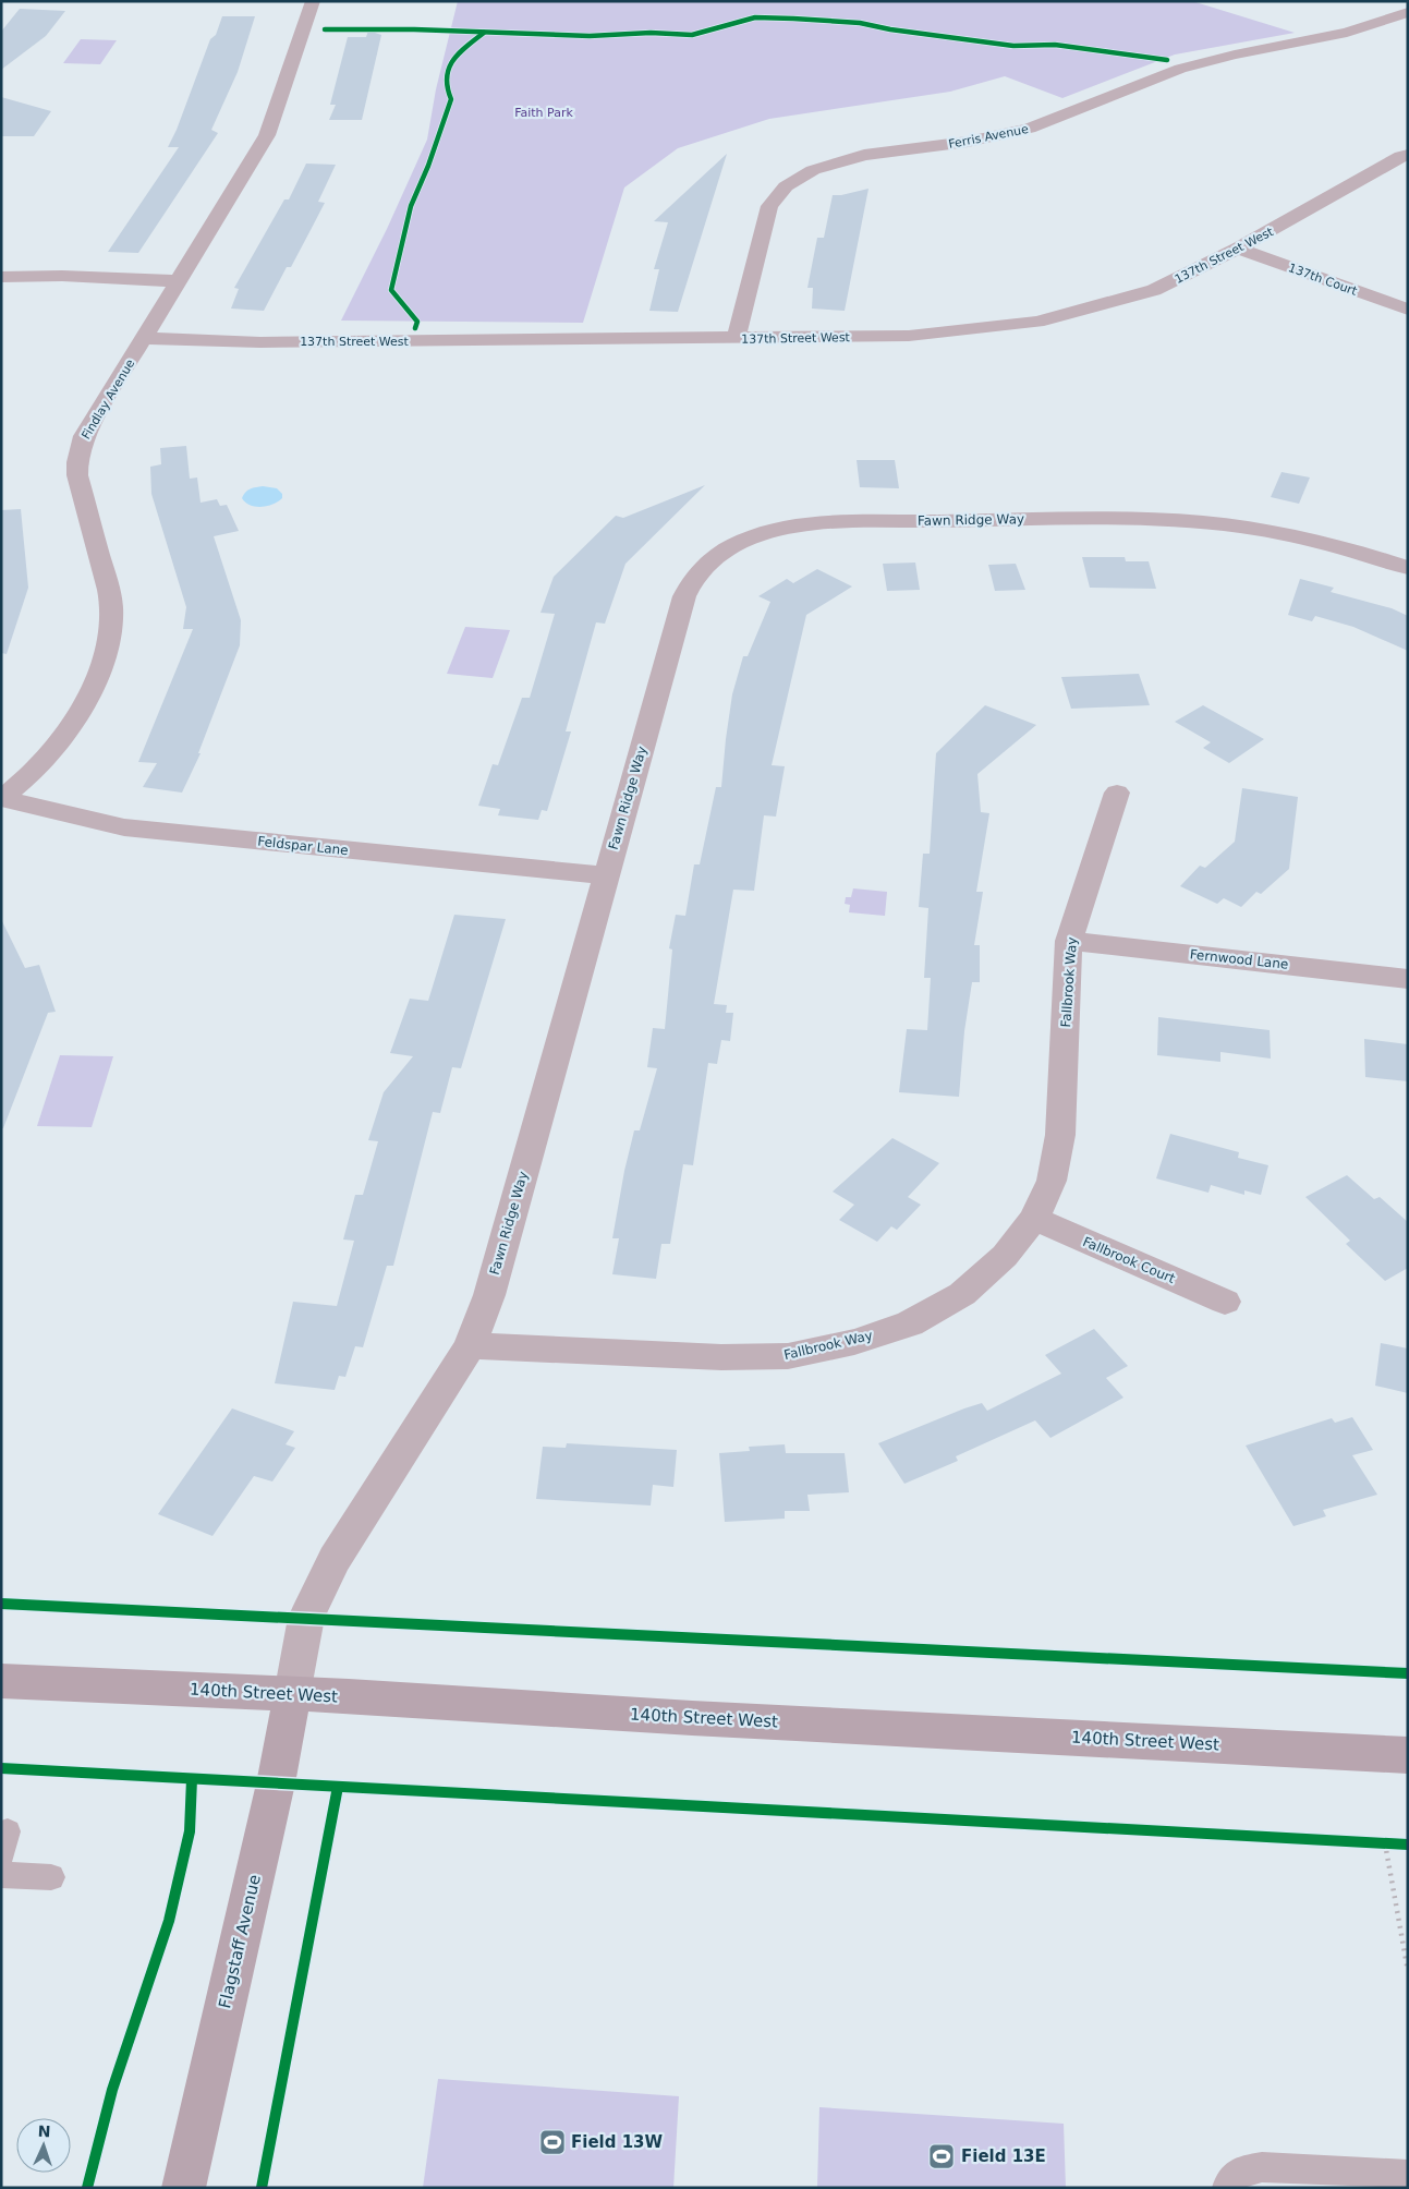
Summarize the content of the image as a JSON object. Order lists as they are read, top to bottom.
{
  "streets": {
    "street": [
      "Ferris Avenue",
      "137th Street West",
      "137th Court",
      "Findlay Avenue",
      "Fawn Ridge Way",
      "Feldspar Lane",
      "Fernwood Lane",
      "Fallbrook Way",
      "Fallbrook Court",
      "140th Street West",
      "Flagstaff Avenue"
    ]
  },
  "crossings": [
    ["Ferris Avenue", "137th Street West"],
    ["137th Street West", "137th Court"],
    ["137th Street West", "Findlay Avenue"],
    ["Findlay Avenue", "Feldspar Lane"],
    ["Fawn Ridge Way", "Feldspar Lane"],
    ["Fawn Ridge Way", "Fallbrook Way"],
    ["Fawn Ridge Way", "140th Street West"],
    ["Fawn Ridge Way", "Flagstaff Avenue"],
    ["Fernwood Lane", "Fallbrook Way"],
    ["Fallbrook Way", "Fallbrook Court"],
    ["140th Street West", "Flagstaff Avenue"]
  ],
  "parks": ["Faith Park"],
  "places": {
    "sports": ["Field 13W", "Field 13E"]
  },
  "north": "top"
}
